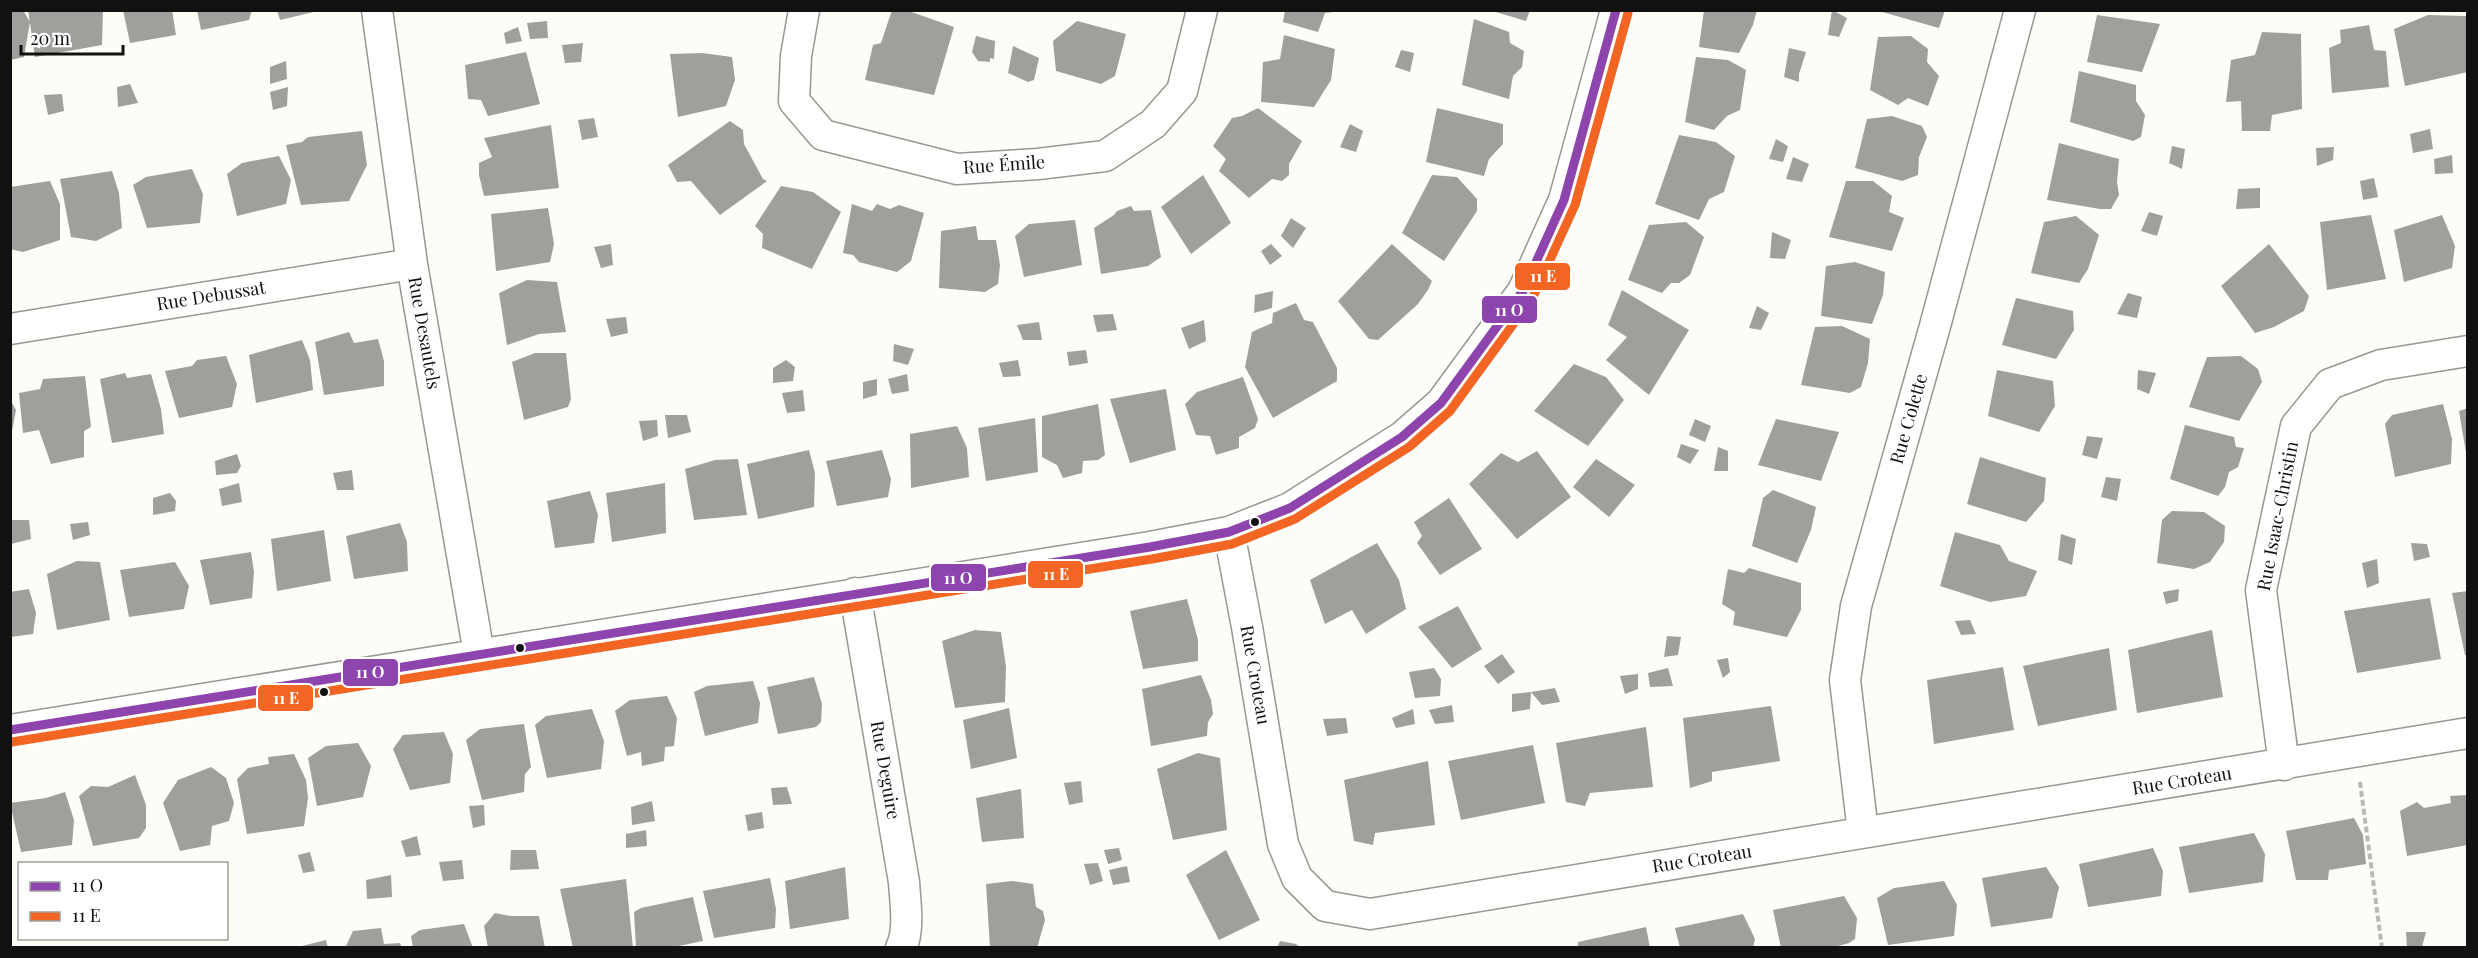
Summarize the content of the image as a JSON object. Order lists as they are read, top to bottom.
{
  "streets": {
    "street": [
      "Rue Émile",
      "Rue Debussat",
      "Rue Desautels",
      "Rue Colette",
      "Rue Isaac-Christin",
      "Rue Croteau",
      "Rue Deguire"
    ]
  },
  "crossings": [
    ["Rue Debussat", "Rue Desautels"],
    ["Rue Colette", "Rue Croteau"],
    ["Rue Isaac-Christin", "Rue Croteau"]
  ],
  "legend": ["11 O", "11 E"],
  "scale_bar": "20 m"
}
